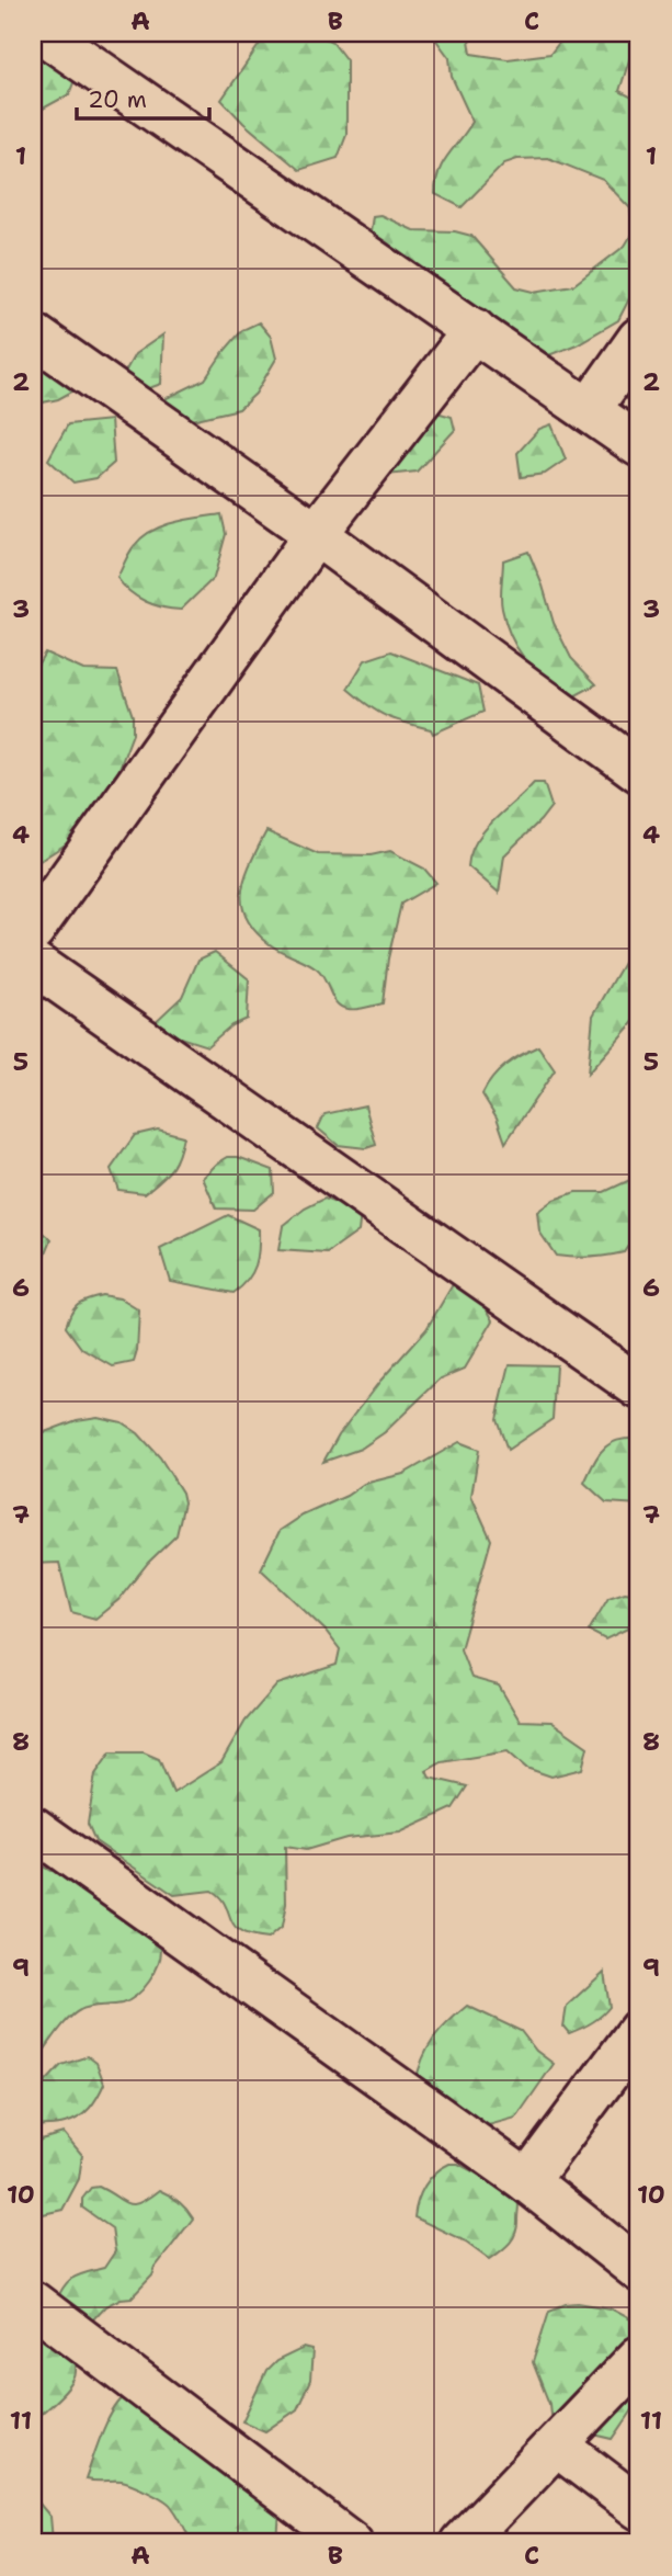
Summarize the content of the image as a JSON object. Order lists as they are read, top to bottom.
{
  "scale_bar": "20 m",
  "grid": {
    "columns": ["A", "B", "C"],
    "rows": [
      "1",
      "2",
      "3",
      "4",
      "5",
      "6",
      "7",
      "8",
      "9",
      "10",
      "11"
    ]
  }
}
